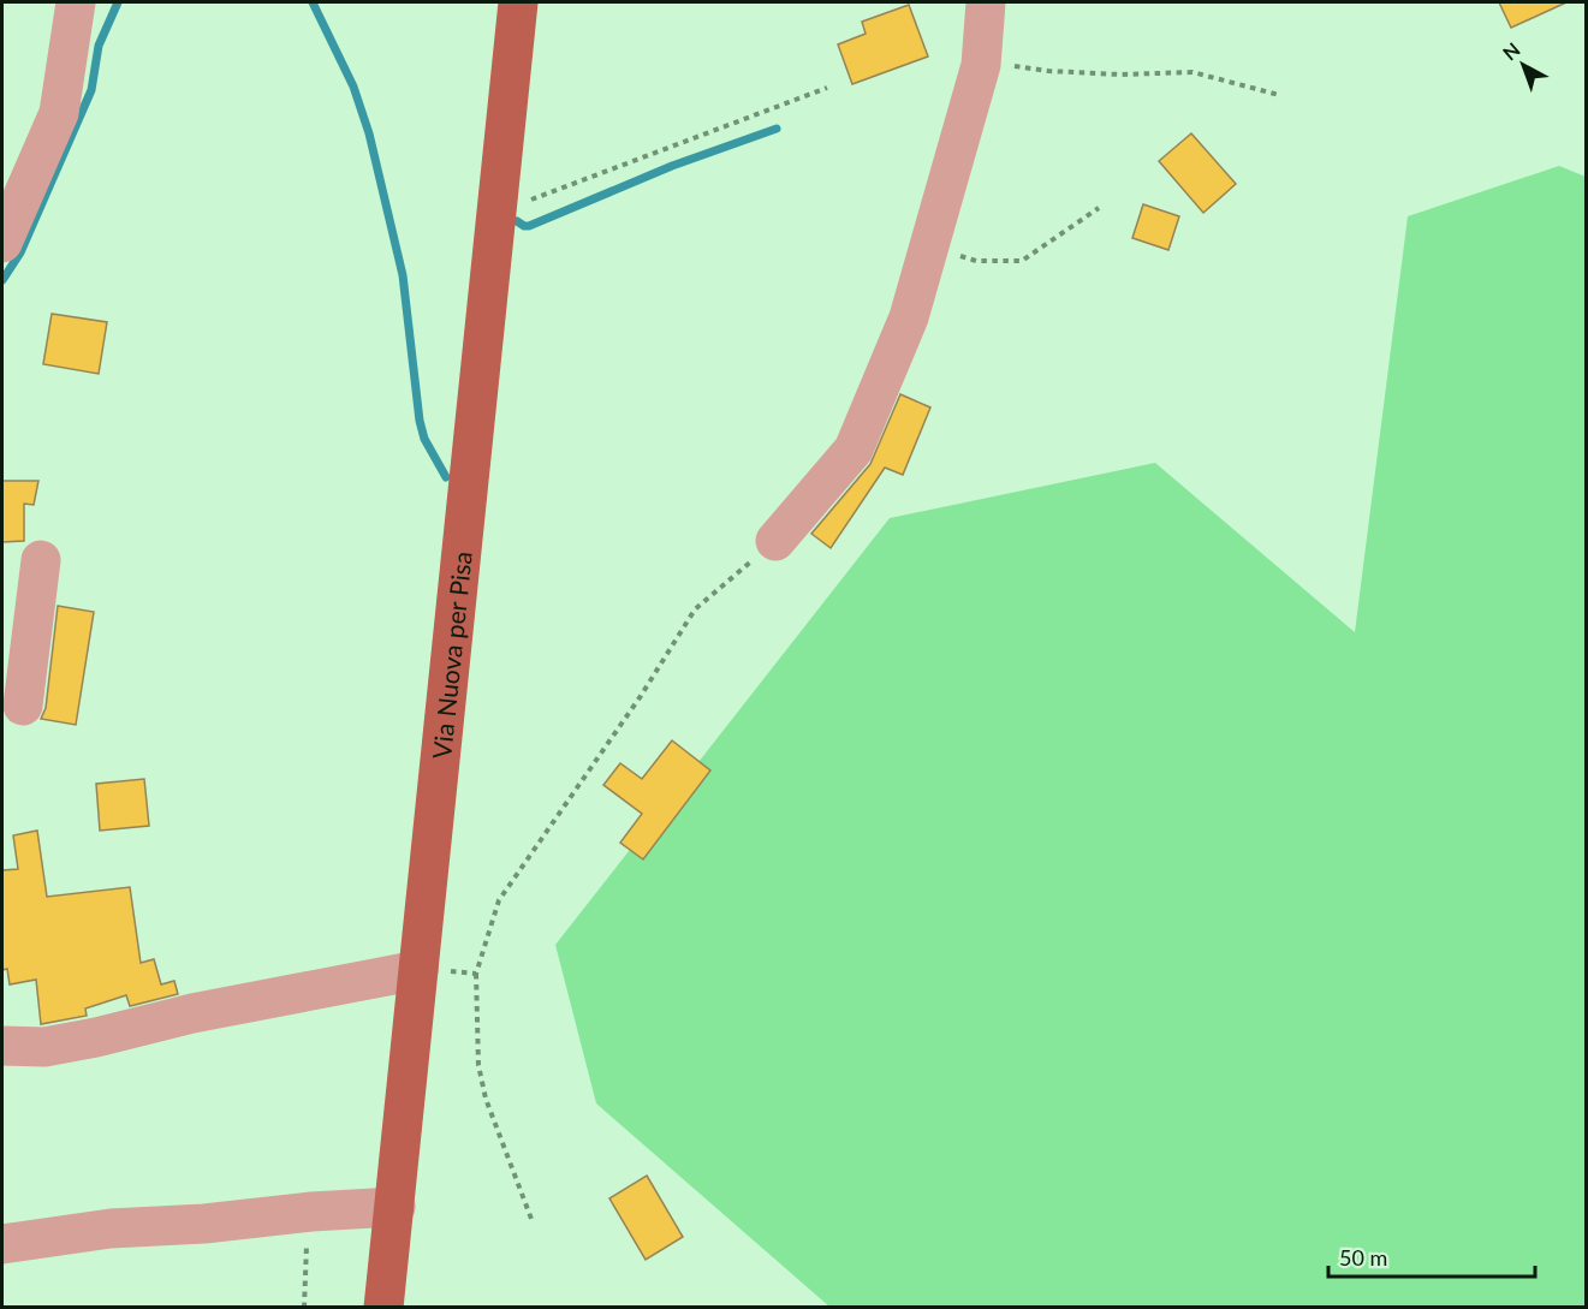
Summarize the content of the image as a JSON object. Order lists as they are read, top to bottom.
{
  "streets": {
    "main road": ["Via Nuova per Pisa"]
  },
  "scale_bar": "50 m",
  "north": "top left"
}
